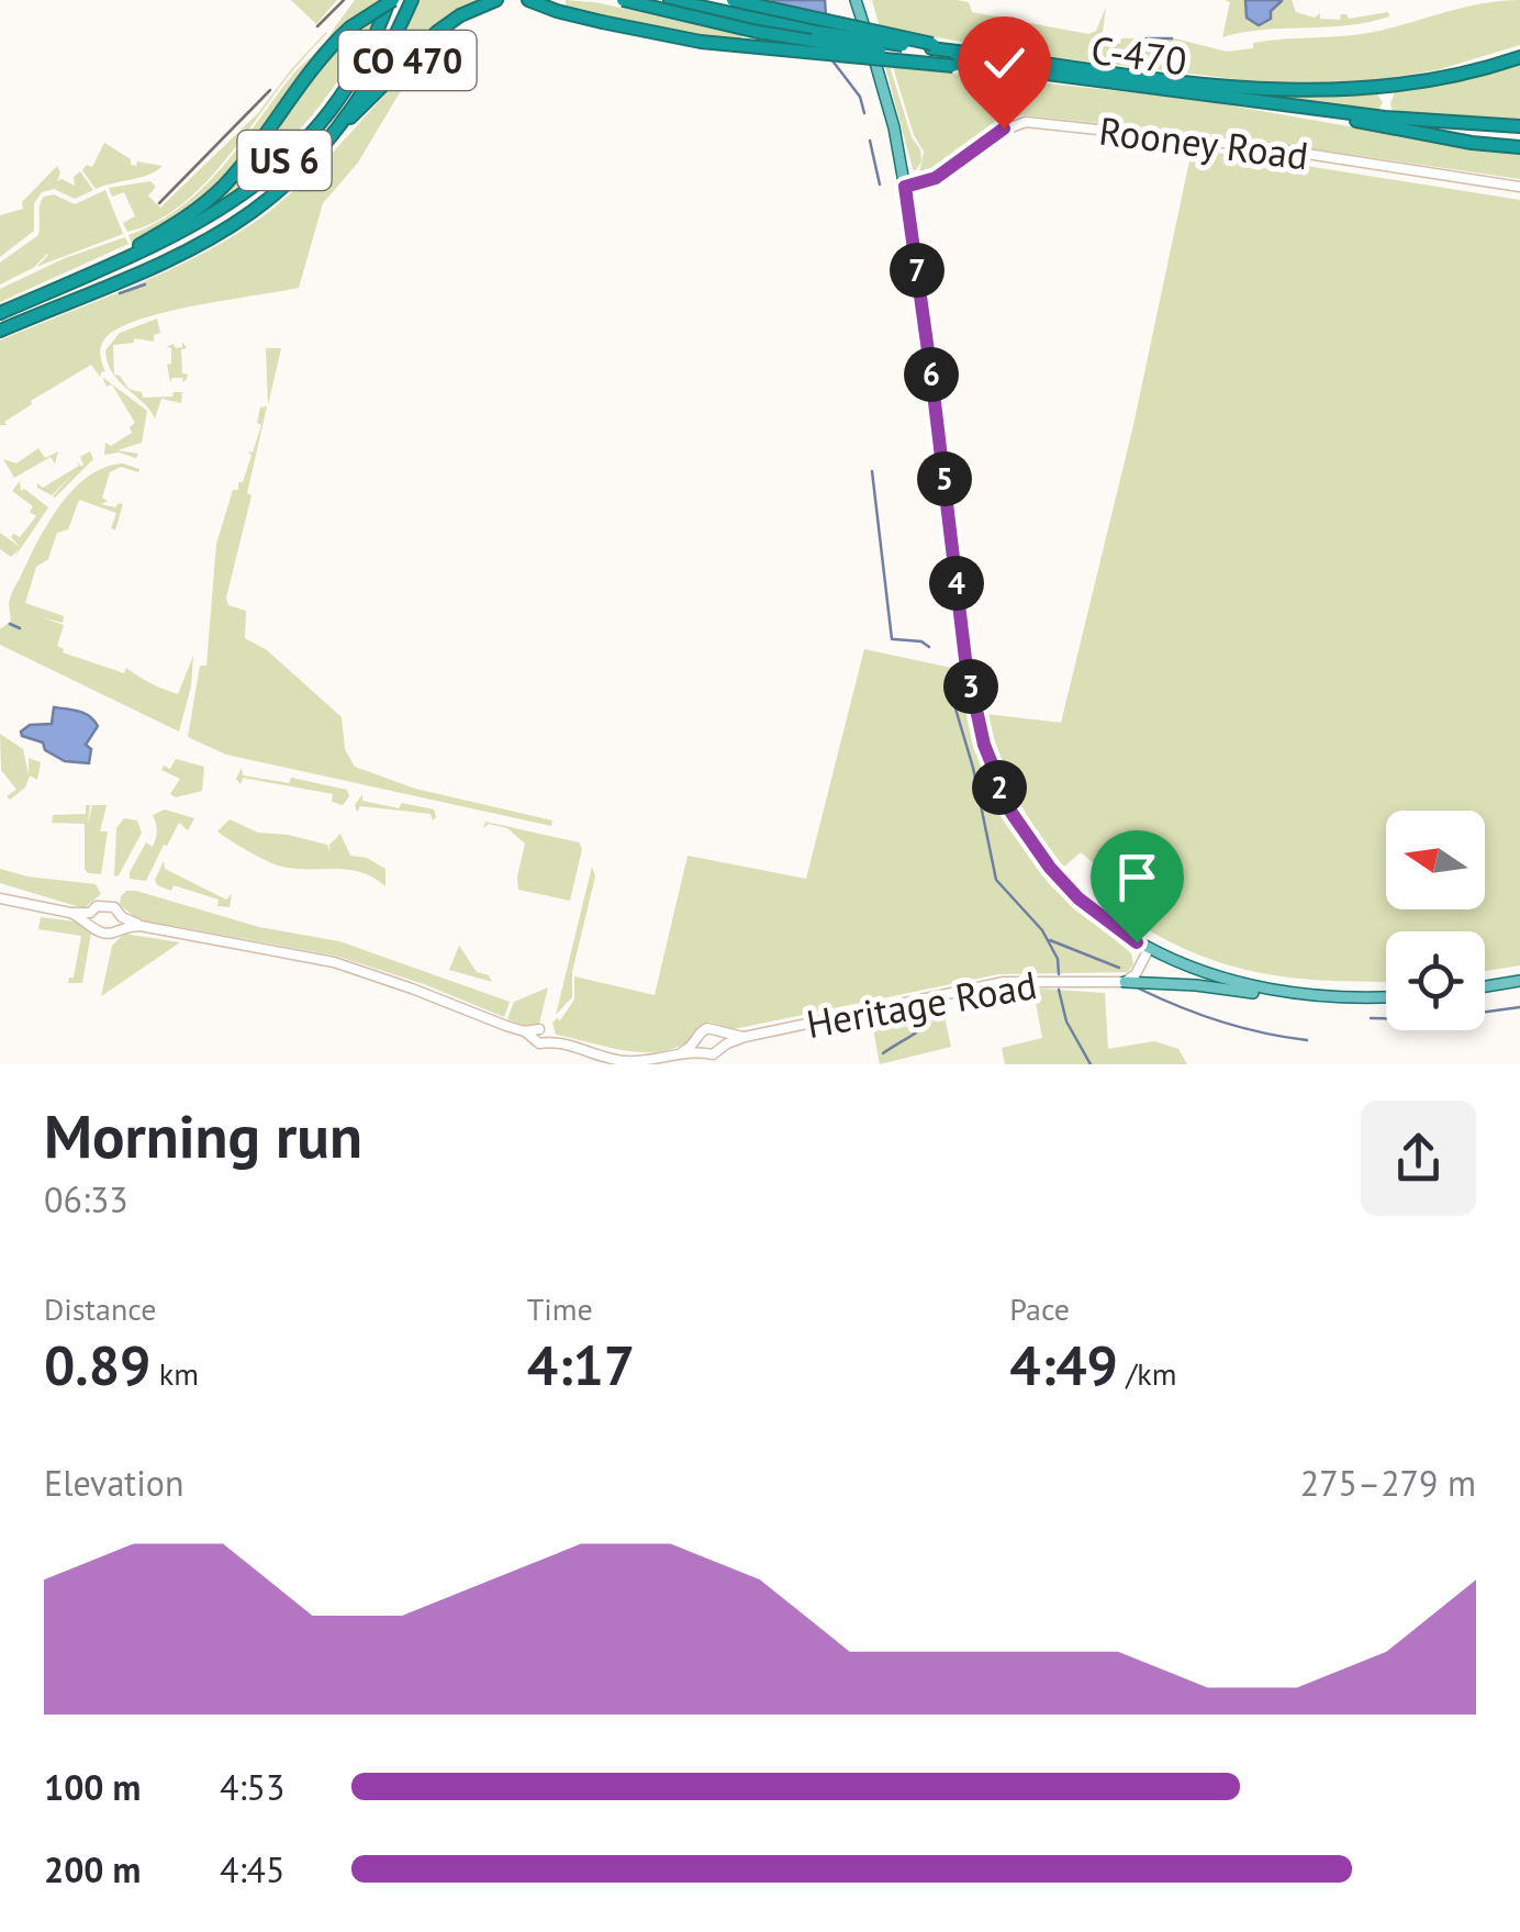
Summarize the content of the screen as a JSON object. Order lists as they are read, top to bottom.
{
  "streets": {
    "highway": ["C-470", "CO 470", "US 6"],
    "main road": ["Rooney Road", "Heritage Road"]
  },
  "crossings": [
    ["CO 470", "US 6"]
  ],
  "north": "left",
  "page": {
    "pins": [
      "7",
      "6",
      "5",
      "4",
      "3",
      "2"
    ],
    "heading": ["Morning run", "06:33"],
    "stats": [
      ["Distance", "0.89 km"],
      ["Time", "4:17"],
      ["Pace", "4:49 /km"]
    ],
    "chart": ["Elevation", "275–279 m"],
    "list": [
      {
        "name": "100 m",
        "note": "4:53"
      },
      {
        "name": "200 m",
        "note": "4:45"
      }
    ]
  }
}
